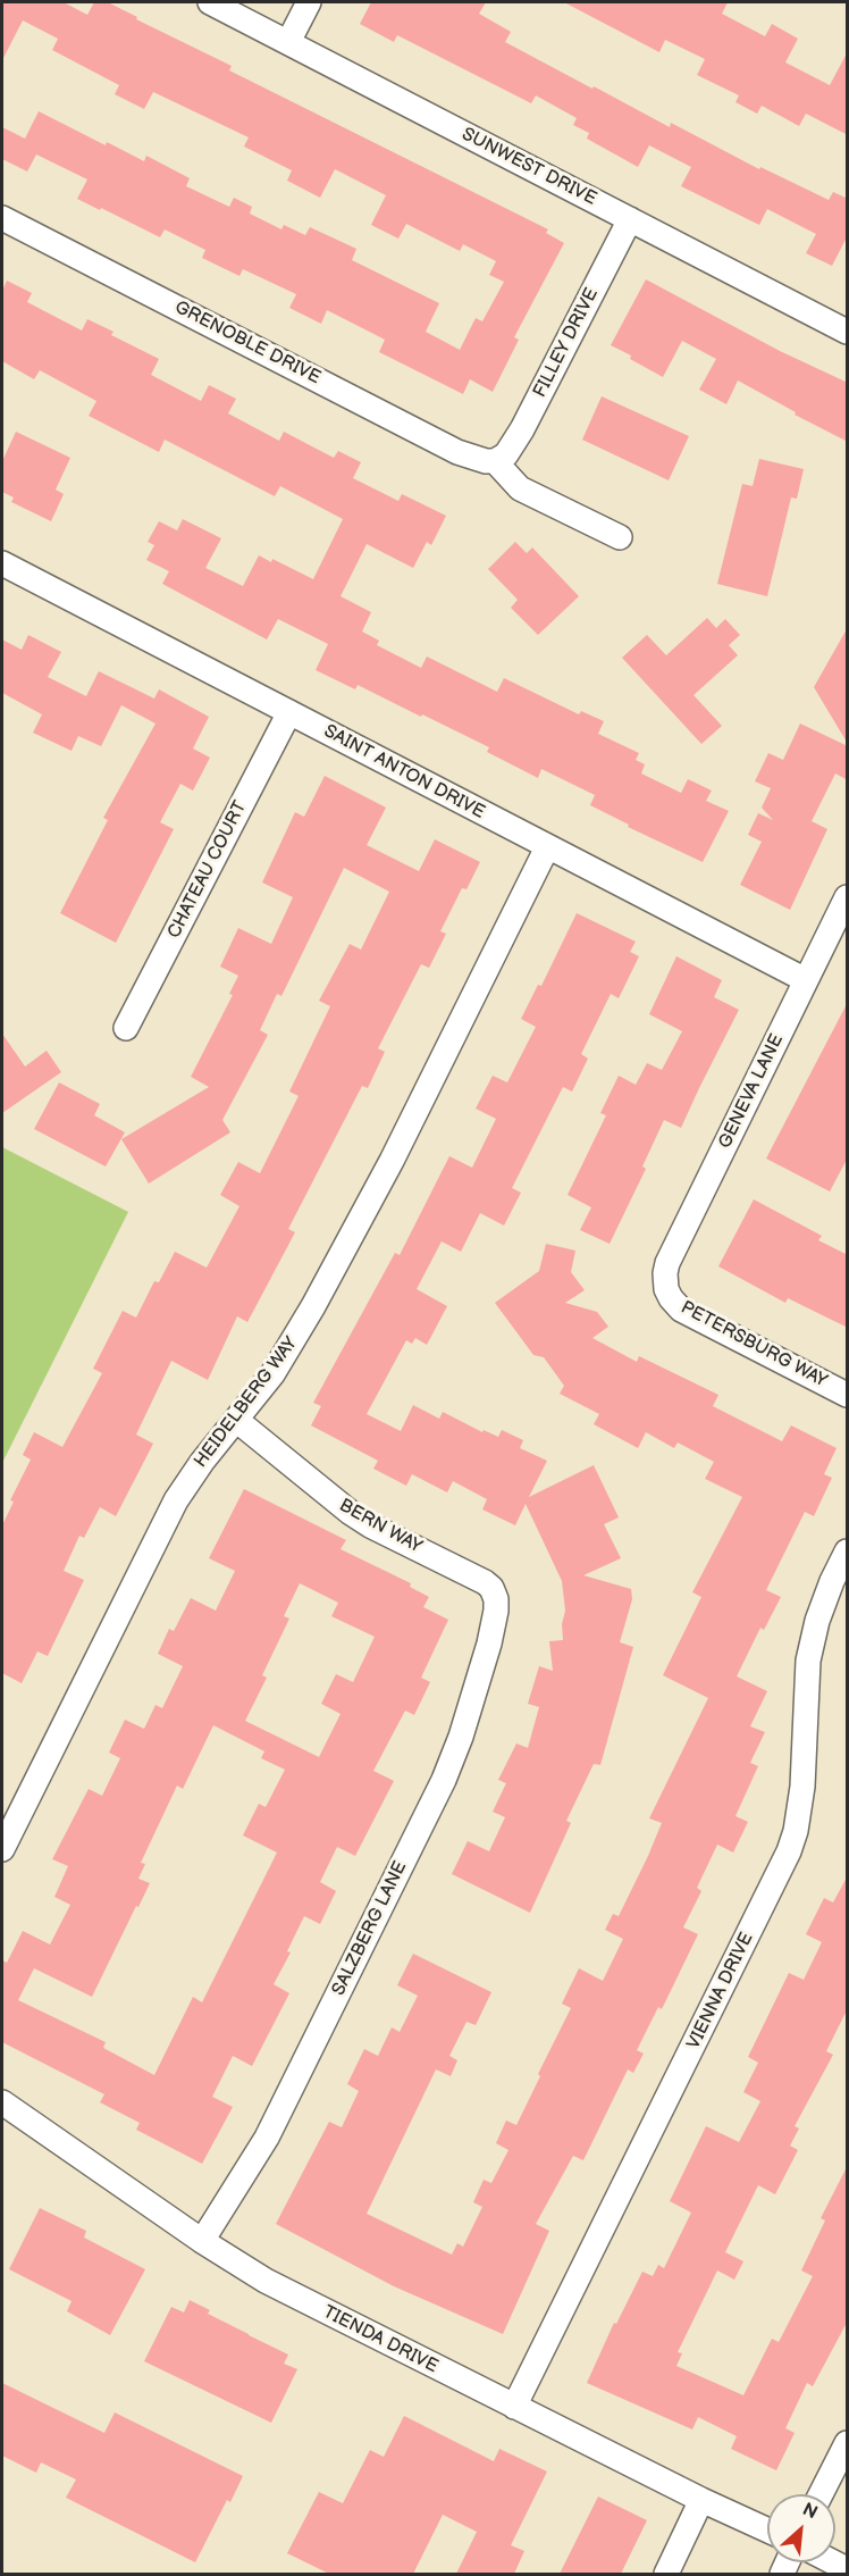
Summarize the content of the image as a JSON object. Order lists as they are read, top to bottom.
{
  "streets": {
    "street": [
      "SUNWEST DRIVE",
      "GRENOBLE DRIVE",
      "FILLEY DRIVE",
      "SAINT ANTON DRIVE",
      "CHATEAU COURT",
      "GENEVA LANE",
      "PETERSBURG WAY",
      "HEIDELBERG WAY",
      "BERN WAY",
      "SALZBERG LANE",
      "VIENNA DRIVE",
      "TIENDA DRIVE"
    ]
  },
  "crossings": [
    ["SUNWEST DRIVE", "FILLEY DRIVE"],
    ["GRENOBLE DRIVE", "FILLEY DRIVE"],
    ["SAINT ANTON DRIVE", "CHATEAU COURT"],
    ["SAINT ANTON DRIVE", "GENEVA LANE"],
    ["SAINT ANTON DRIVE", "HEIDELBERG WAY"],
    ["GENEVA LANE", "PETERSBURG WAY"],
    ["HEIDELBERG WAY", "BERN WAY"],
    ["BERN WAY", "SALZBERG LANE"],
    ["SALZBERG LANE", "TIENDA DRIVE"],
    ["VIENNA DRIVE", "TIENDA DRIVE"]
  ],
  "north": "top right"
}
